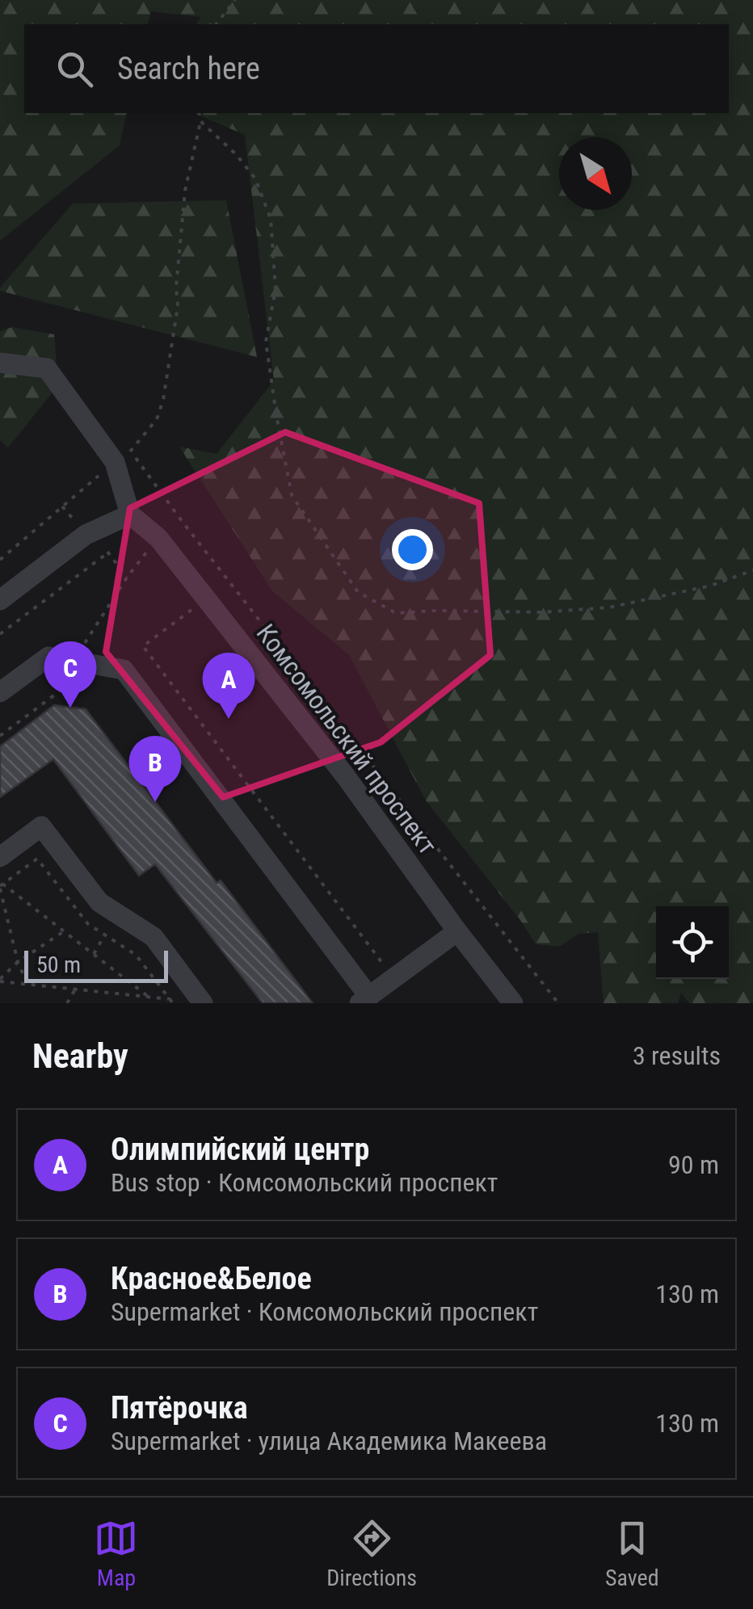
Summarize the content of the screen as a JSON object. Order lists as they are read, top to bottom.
{
  "streets": {
    "street": ["Комсомольский проспект"]
  },
  "scale_bar": "50 m",
  "north": "bottom right",
  "page": {
    "search": "Search here",
    "pins": ["C", "A", "B"],
    "scale": "50 m",
    "heading": ["Nearby", "3 results"],
    "list": [
      {
        "mark": "A",
        "name": "Олимпийский центр",
        "note": "Bus stop · Комсомольский проспект",
        "value": "90 m"
      },
      {
        "mark": "B",
        "name": "Красное&Белое",
        "note": "Supermarket · Комсомольский проспект",
        "value": "130 m"
      },
      {
        "mark": "C",
        "name": "Пятёрочка",
        "note": "Supermarket · улица Академика Макеева",
        "value": "130 m"
      }
    ],
    "nav": ["Map", "Directions", "Saved"]
  }
}
